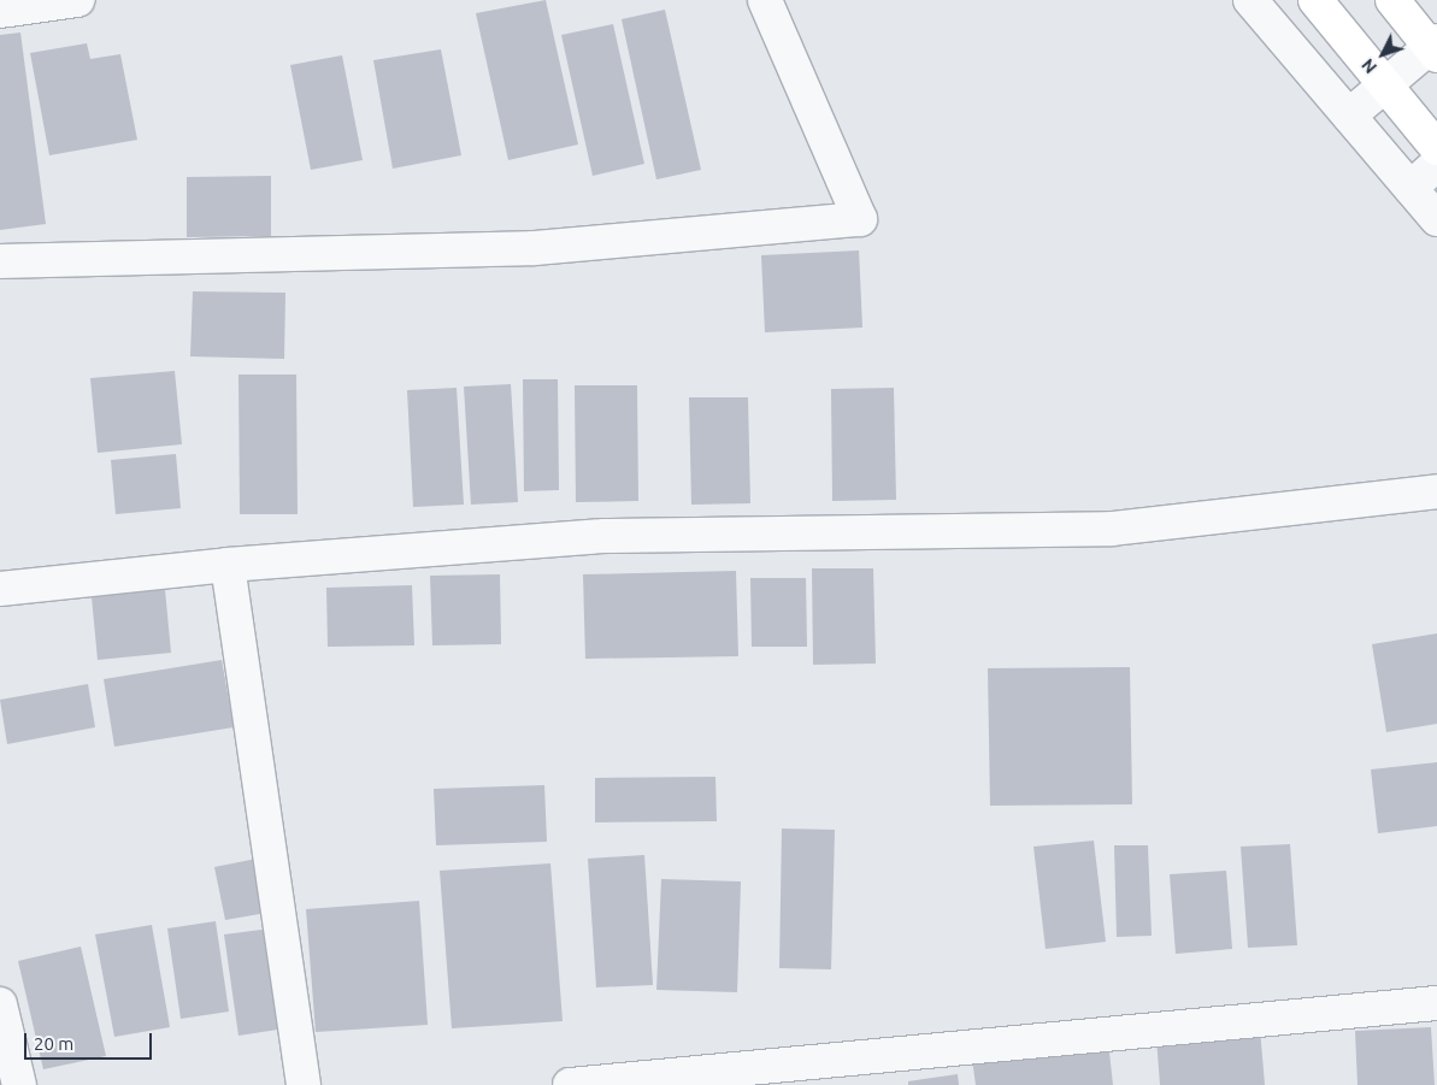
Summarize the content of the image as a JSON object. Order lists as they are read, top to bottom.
{
  "scale_bar": "20 m",
  "north": "bottom left"
}
